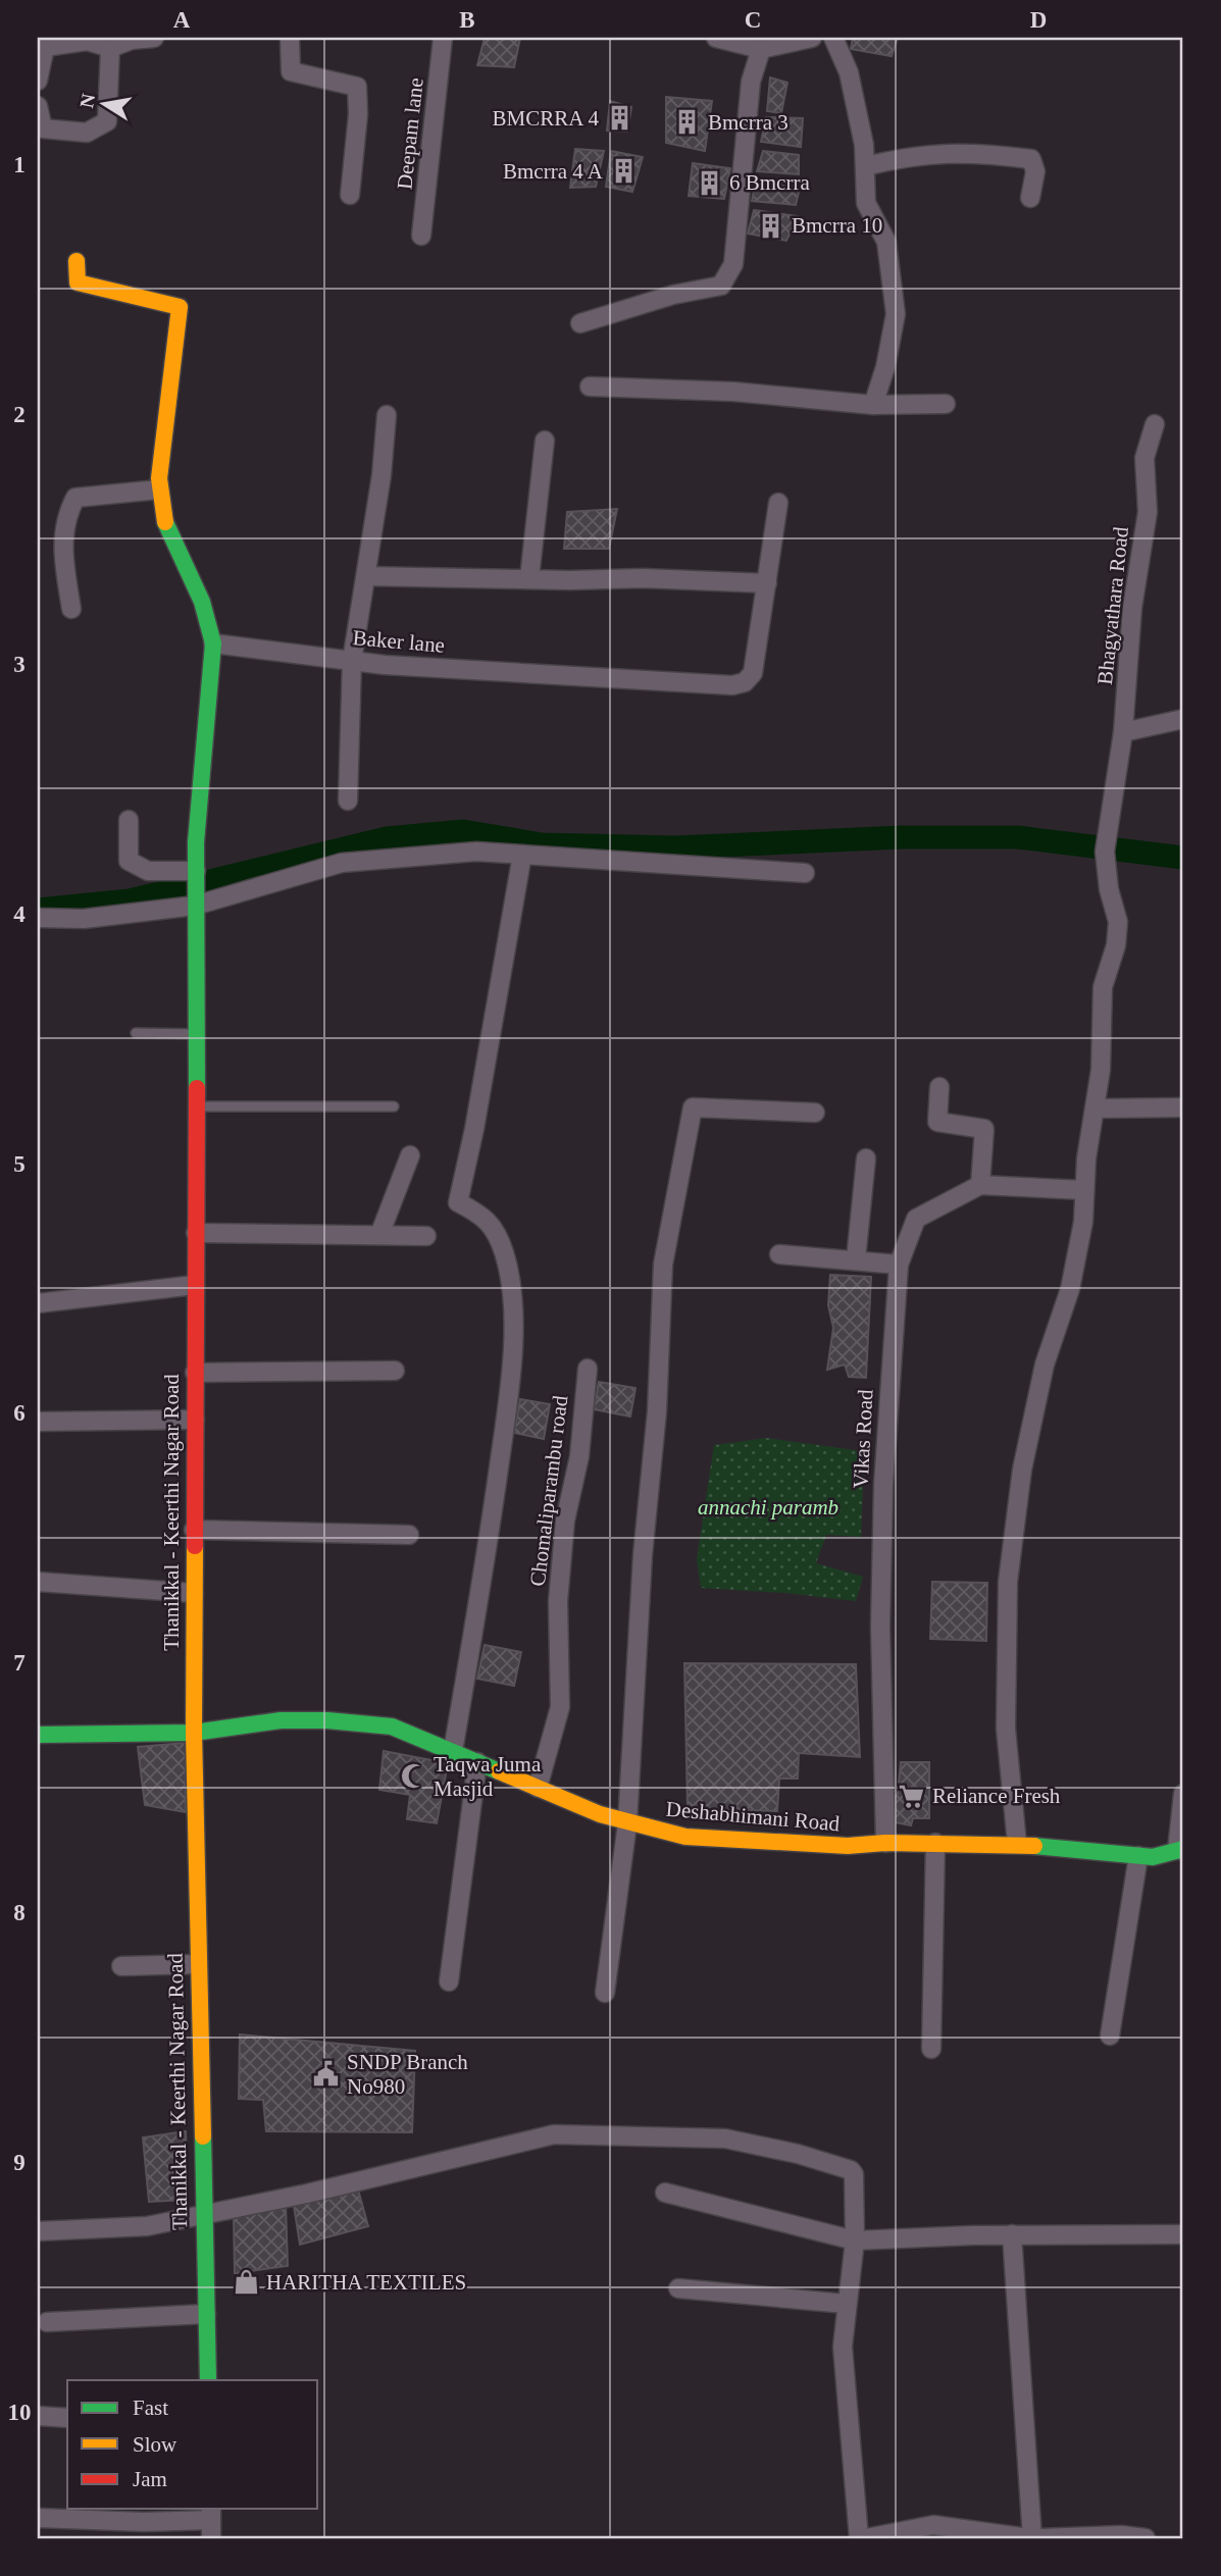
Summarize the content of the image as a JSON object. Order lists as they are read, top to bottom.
{
  "streets": {
    "street": [
      "Deepam lane",
      "Bhagyathara Road",
      "Baker lane",
      "Vikas Road",
      "Chomaliparambu road",
      "Thanikkal - Keerthi Nagar Road",
      "Deshabhimani Road"
    ]
  },
  "crossings": [
    ["Bhagyathara Road", "Deshabhimani Road"],
    ["Baker lane", "Thanikkal - Keerthi Nagar Road"],
    ["Vikas Road", "Deshabhimani Road"],
    ["Chomaliparambu road", "Deshabhimani Road"],
    ["Thanikkal - Keerthi Nagar Road", "Deshabhimani Road"]
  ],
  "parks": ["annachi paramb"],
  "places": {
    "building": [
      "BMCRRA 4",
      "Bmcrra 3",
      "Bmcrra 4 A",
      "6 Bmcrra",
      "Bmcrra 10"
    ],
    "mosque": ["Taqwa Juma Masjid"],
    "supermarket": ["Reliance Fresh"],
    "public building": ["SNDP Branch No980"],
    "shop": ["HARITHA TEXTILES"]
  },
  "legend": ["Fast", "Slow", "Jam"],
  "north": "left",
  "grid": {
    "columns": [
      "A",
      "B",
      "C",
      "D"
    ],
    "rows": [
      "1",
      "2",
      "3",
      "4",
      "5",
      "6",
      "7",
      "8",
      "9",
      "10"
    ]
  }
}
